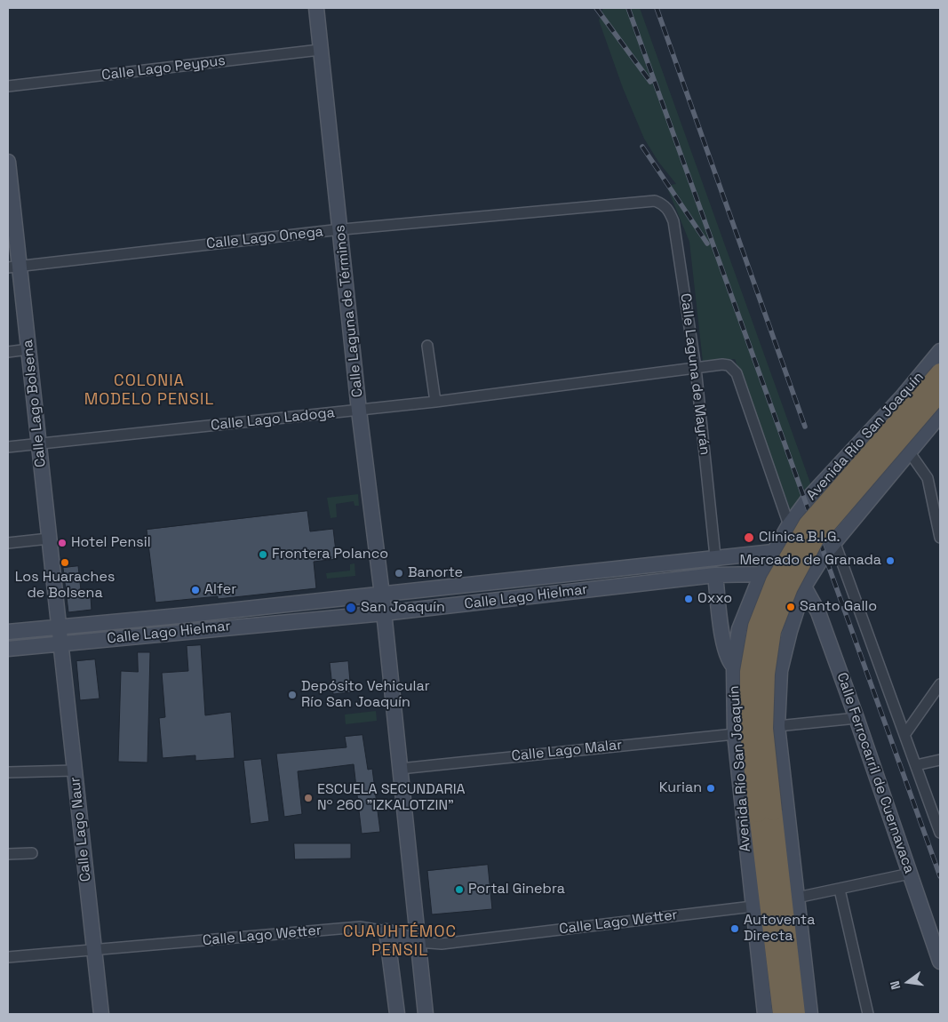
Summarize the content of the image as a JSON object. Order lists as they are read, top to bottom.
{
  "streets": {
    "highway": ["Avenida Río San Joaquín"],
    "street": [
      "Calle Lago Peypus",
      "Calle Lago Onega",
      "Calle Laguna de Términos",
      "Calle Laguna de Mayrán",
      "Calle Lago Bolsena",
      "Calle Lago Ladoga",
      "Calle Lago Hielmar",
      "Calle Lago Malar",
      "Calle Ferrocarril de Cuernavaca",
      "Calle Lago Naur",
      "Calle Lago Wetter"
    ]
  },
  "crossings": [
    ["Calle Lago Peypus", "Calle Laguna de Términos"],
    ["Calle Lago Onega", "Calle Laguna de Términos"],
    ["Calle Lago Onega", "Calle Laguna de Mayrán"],
    ["Calle Lago Onega", "Calle Lago Bolsena"],
    ["Calle Laguna de Términos", "Calle Lago Ladoga"],
    ["Calle Laguna de Términos", "Calle Lago Hielmar"],
    ["Calle Laguna de Términos", "Calle Lago Malar"],
    ["Calle Laguna de Términos", "Calle Lago Wetter"],
    ["Calle Laguna de Mayrán", "Calle Lago Ladoga"],
    ["Calle Laguna de Mayrán", "Calle Lago Hielmar"],
    ["Calle Lago Bolsena", "Calle Lago Ladoga"],
    ["Calle Lago Bolsena", "Calle Lago Hielmar"],
    ["Calle Lago Bolsena", "Calle Lago Naur"],
    ["Avenida Río San Joaquín", "Calle Lago Hielmar"],
    ["Avenida Río San Joaquín", "Calle Lago Malar"],
    ["Avenida Río San Joaquín", "Calle Lago Wetter"],
    ["Calle Lago Hielmar", "Calle Ferrocarril de Cuernavaca"],
    ["Calle Lago Hielmar", "Calle Lago Naur"],
    ["Calle Lago Naur", "Calle Lago Wetter"]
  ],
  "districts": ["COLONIA MODELO PENSIL", "CUAUHTÉMOC PENSIL"],
  "places": [
    "Clínica B.I.G.",
    "Hotel Pensil",
    "Frontera Polanco",
    "Mercado de Granada",
    "Los Huaraches de Bolsena",
    "Banorte",
    "Alfer",
    "Oxxo",
    "Santo Gallo",
    "San Joaquín",
    "Depósito Vehicular Río San Joaquín",
    "Kurian",
    "ESCUELA SECUNDARIA Nº 260 \"IZKALOTZIN\"",
    "Portal Ginebra",
    "Autoventa Directa"
  ],
  "north": "left"
}
